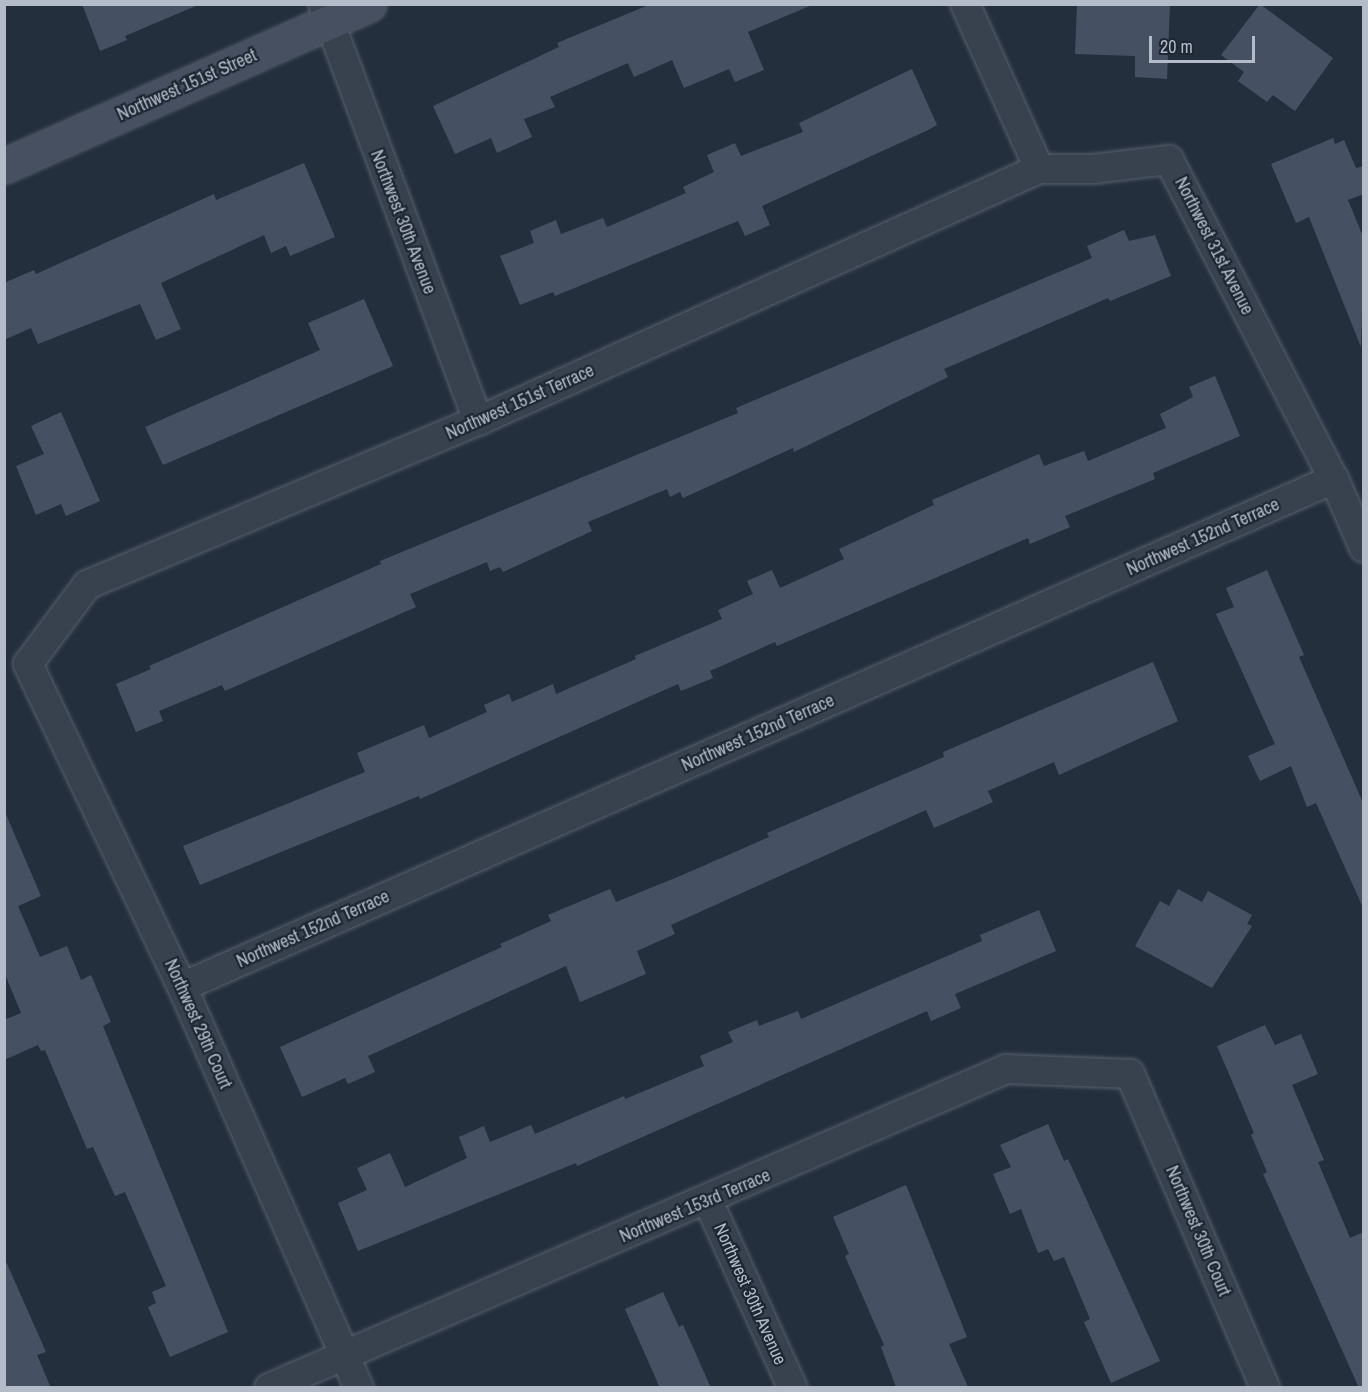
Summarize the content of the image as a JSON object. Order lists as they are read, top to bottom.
{
  "streets": {
    "street": [
      "Northwest 151st Street",
      "Northwest 30th Avenue",
      "Northwest 31st Avenue",
      "Northwest 151st Terrace",
      "Northwest 152nd Terrace",
      "Northwest 29th Court",
      "Northwest 153rd Terrace",
      "Northwest 30th Court"
    ]
  },
  "crossings": [
    ["Northwest 151st Street", "Northwest 30th Avenue"],
    ["Northwest 30th Avenue", "Northwest 151st Terrace"],
    ["Northwest 30th Avenue", "Northwest 153rd Terrace"],
    ["Northwest 31st Avenue", "Northwest 151st Terrace"],
    ["Northwest 31st Avenue", "Northwest 152nd Terrace"],
    ["Northwest 151st Terrace", "Northwest 29th Court"],
    ["Northwest 152nd Terrace", "Northwest 29th Court"],
    ["Northwest 29th Court", "Northwest 153rd Terrace"],
    ["Northwest 153rd Terrace", "Northwest 30th Court"]
  ],
  "scale_bar": "20 m"
}
